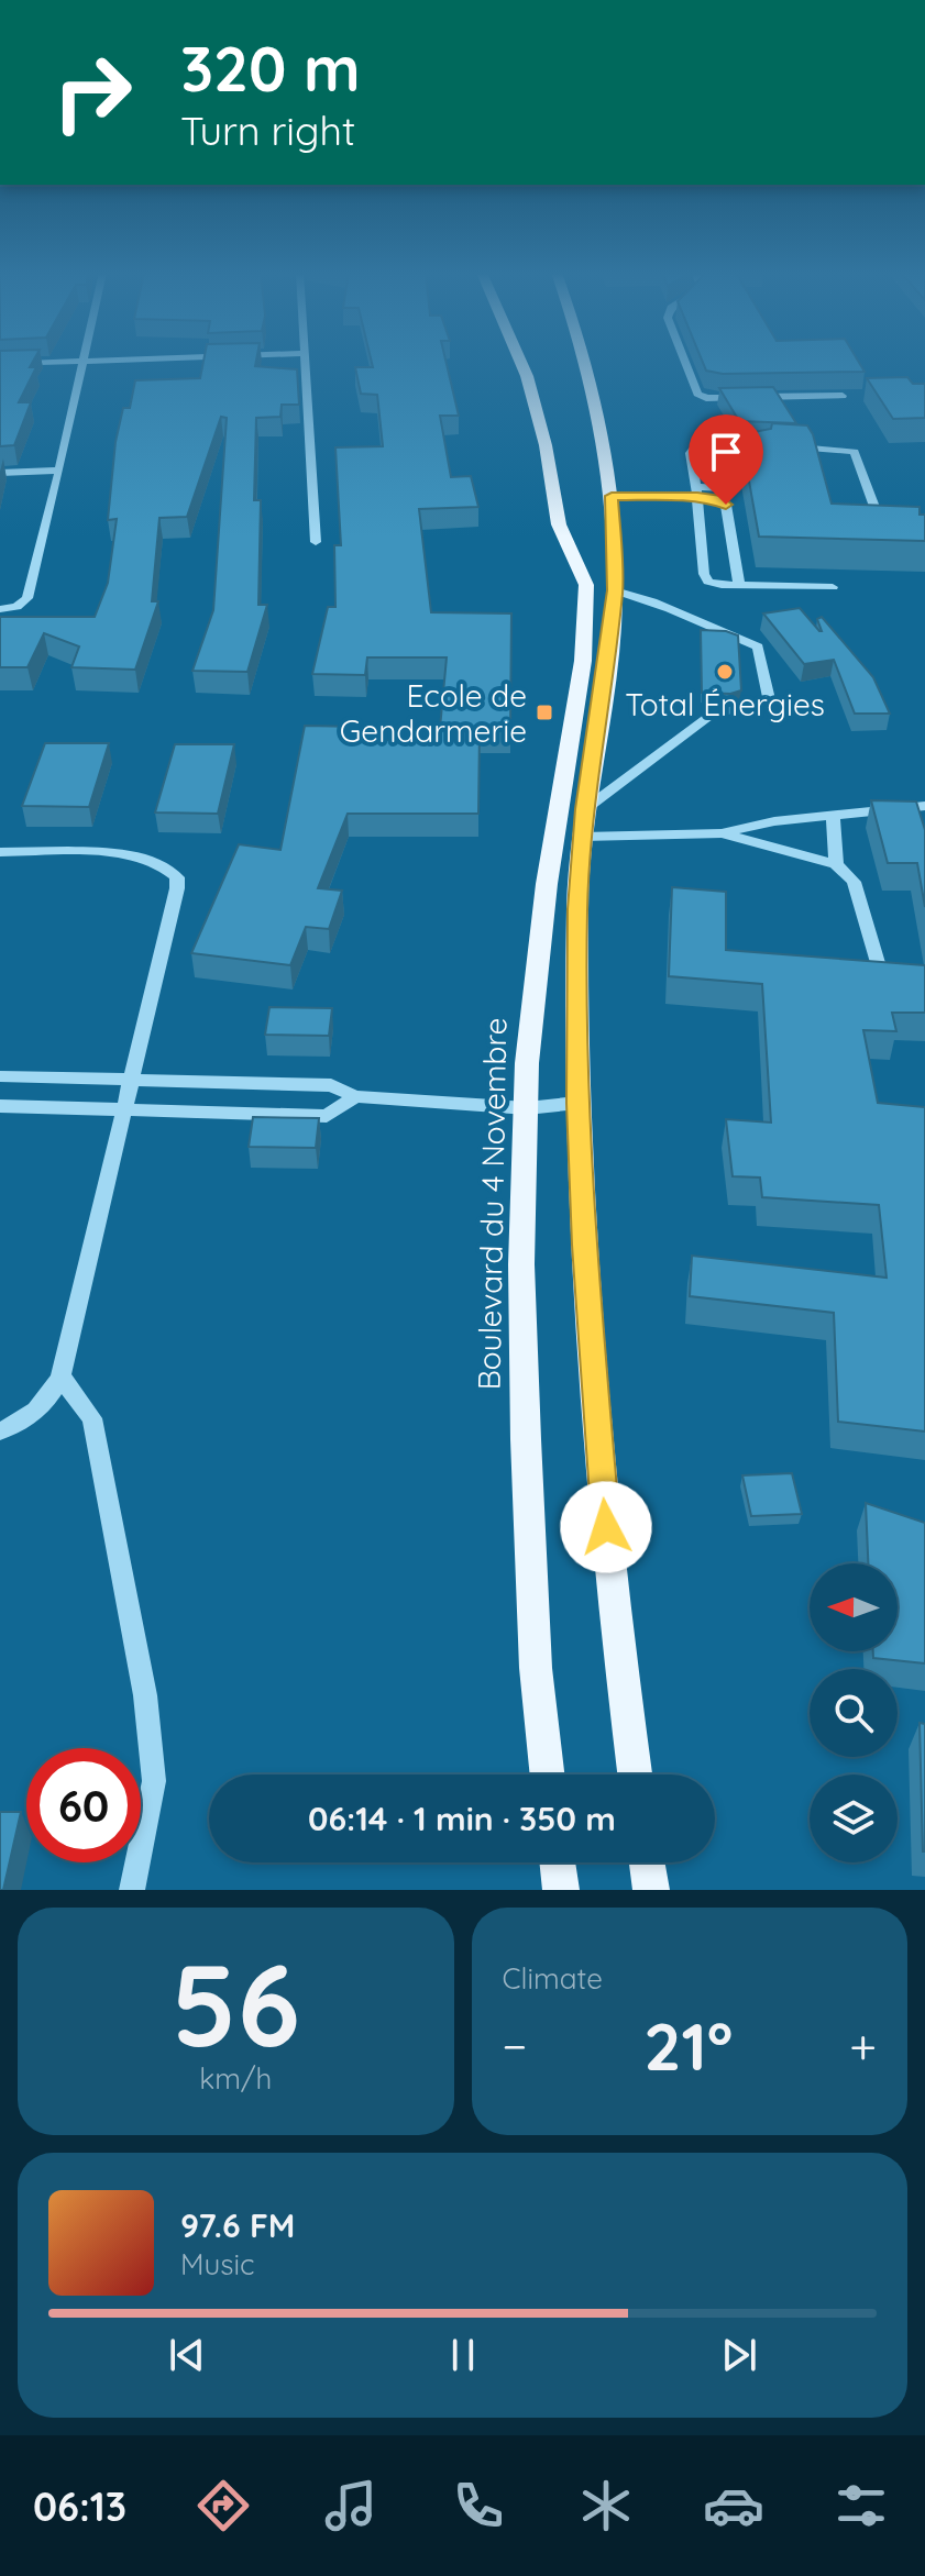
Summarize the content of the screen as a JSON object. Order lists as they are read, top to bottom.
{
  "streets": {
    "main road": ["Boulevard du 4 Novembre"]
  },
  "places": {
    "other": ["Total Énergies"],
    "transit": ["Ecole de Gendarmerie"]
  },
  "north": "left",
  "page": {
    "turn": ["320 m", "Turn right"],
    "limit": "60",
    "trip": "06:14 · 1 min · 350 m",
    "tile": [
      ["56", "km/h"],
      "Climate"
    ],
    "heat": ["−", "21°", "+"],
    "song": ["97.6 FM", "Music"],
    "tabs": "06:13"
  }
}
